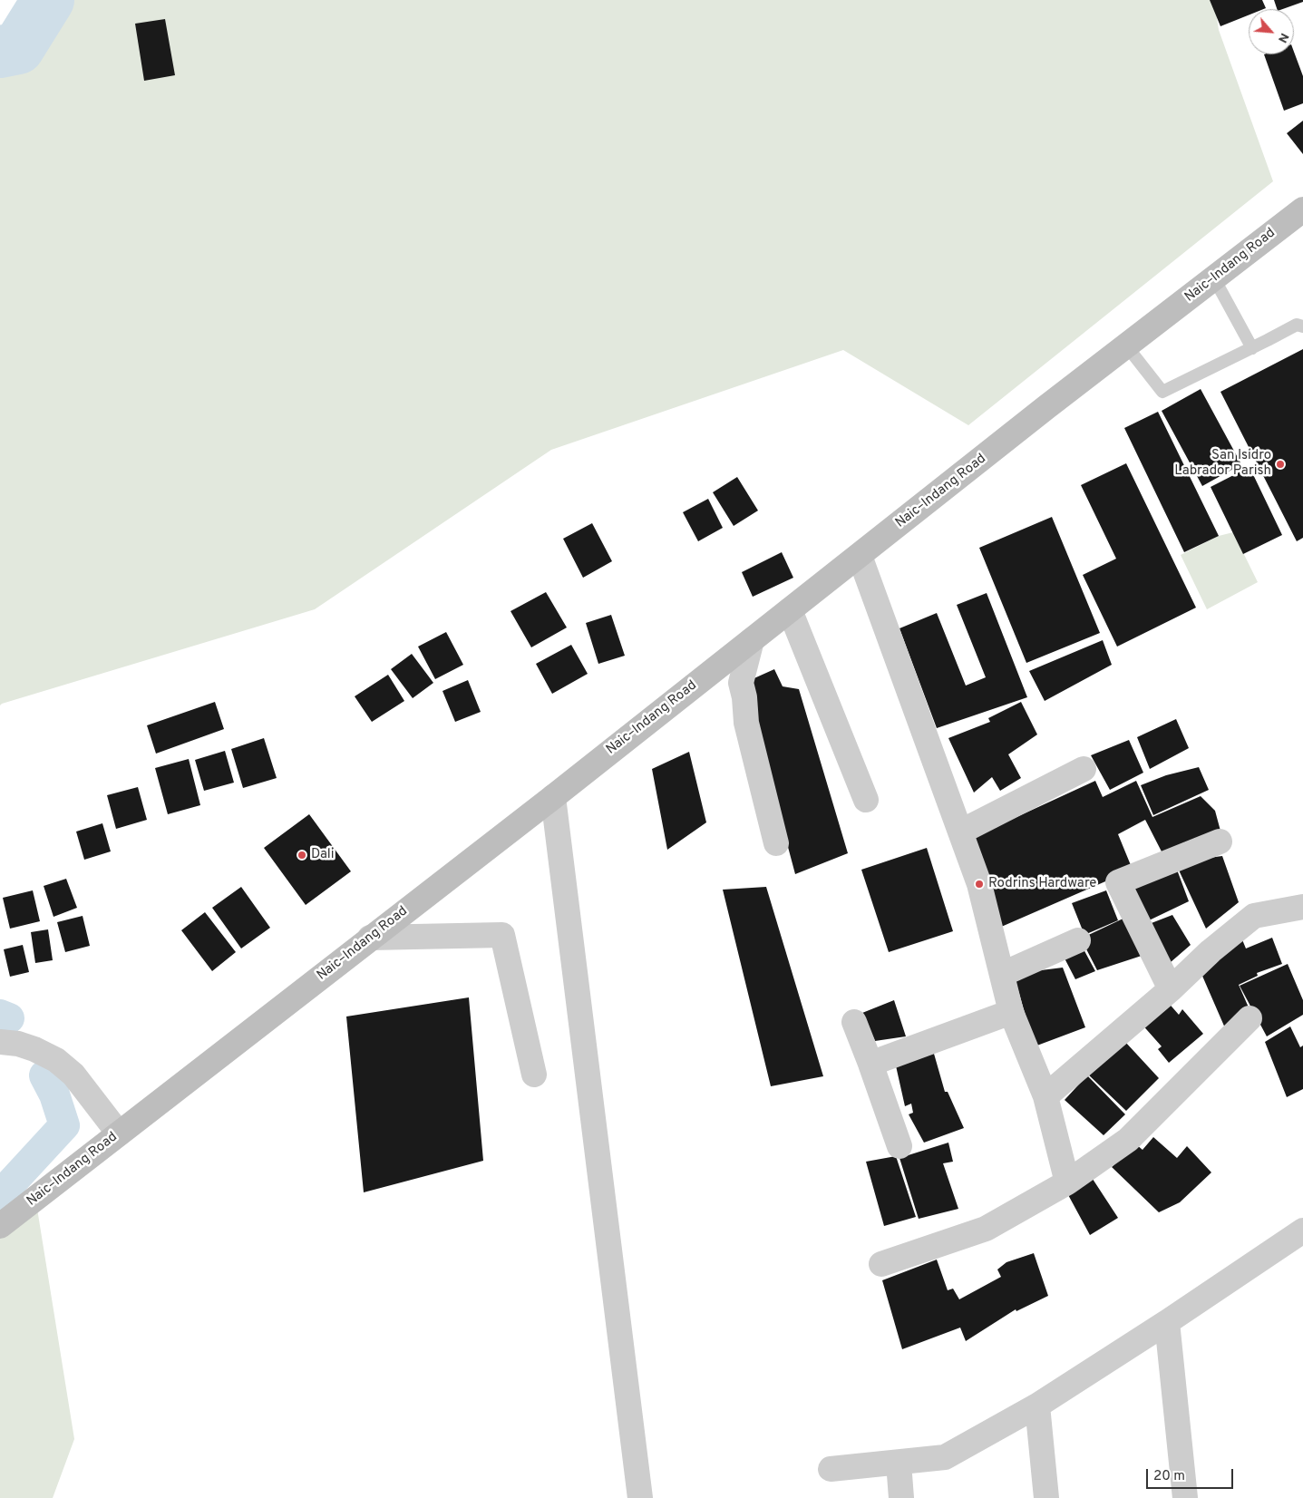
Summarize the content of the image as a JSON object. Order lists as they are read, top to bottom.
{
  "streets": {
    "main road": ["Naic–Indang Road"]
  },
  "places": ["San Isidro Labrador Parish", "Dali", "Rodrins Hardware"],
  "scale_bar": "20 m",
  "north": "bottom right"
}
